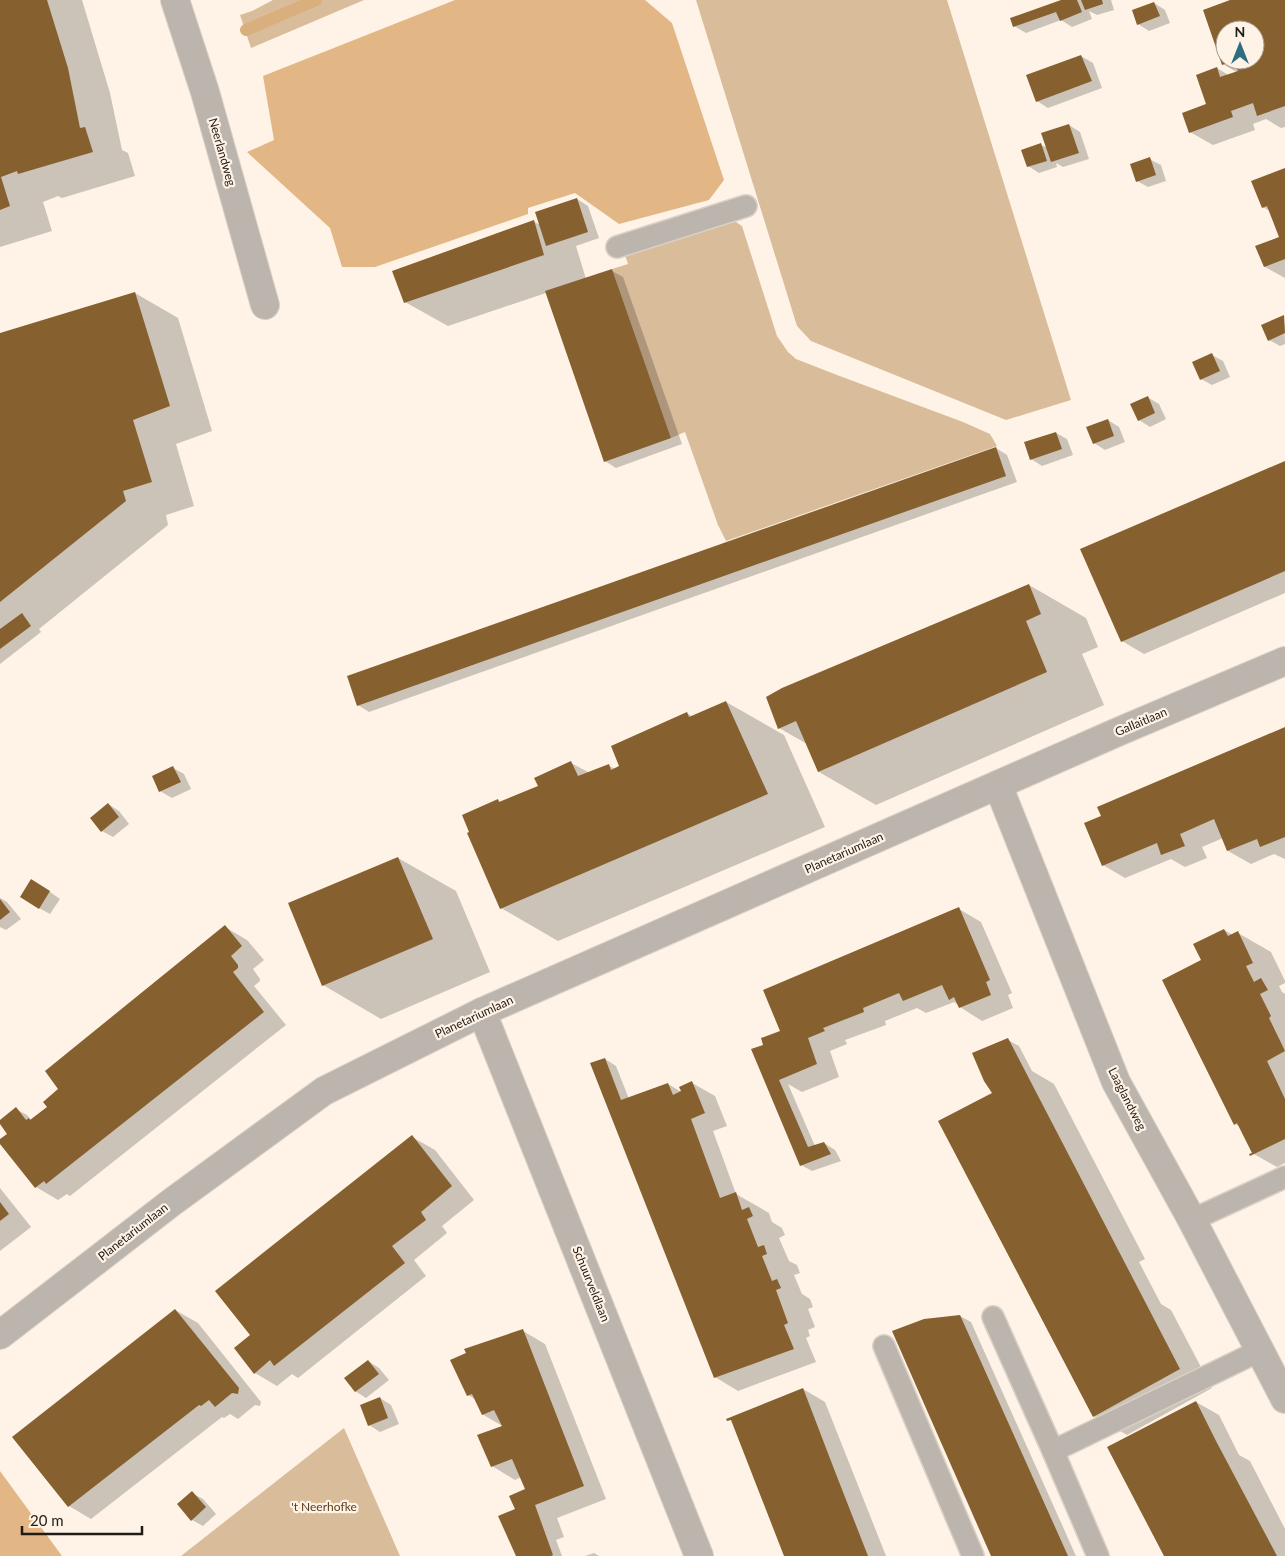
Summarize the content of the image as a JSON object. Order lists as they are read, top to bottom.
{
  "streets": {
    "street": [
      "Neerlandweg",
      "Gallaitlaan",
      "Planetariumlaan",
      "Laaglandweg",
      "Schuurveldlaan"
    ]
  },
  "crossings": [
    ["Gallaitlaan", "Planetariumlaan"],
    ["Gallaitlaan", "Laaglandweg"],
    ["Planetariumlaan", "Laaglandweg"],
    ["Planetariumlaan", "Schuurveldlaan"]
  ],
  "parks": ["'t Neerhofke"],
  "scale_bar": "20 m",
  "north": "top"
}
